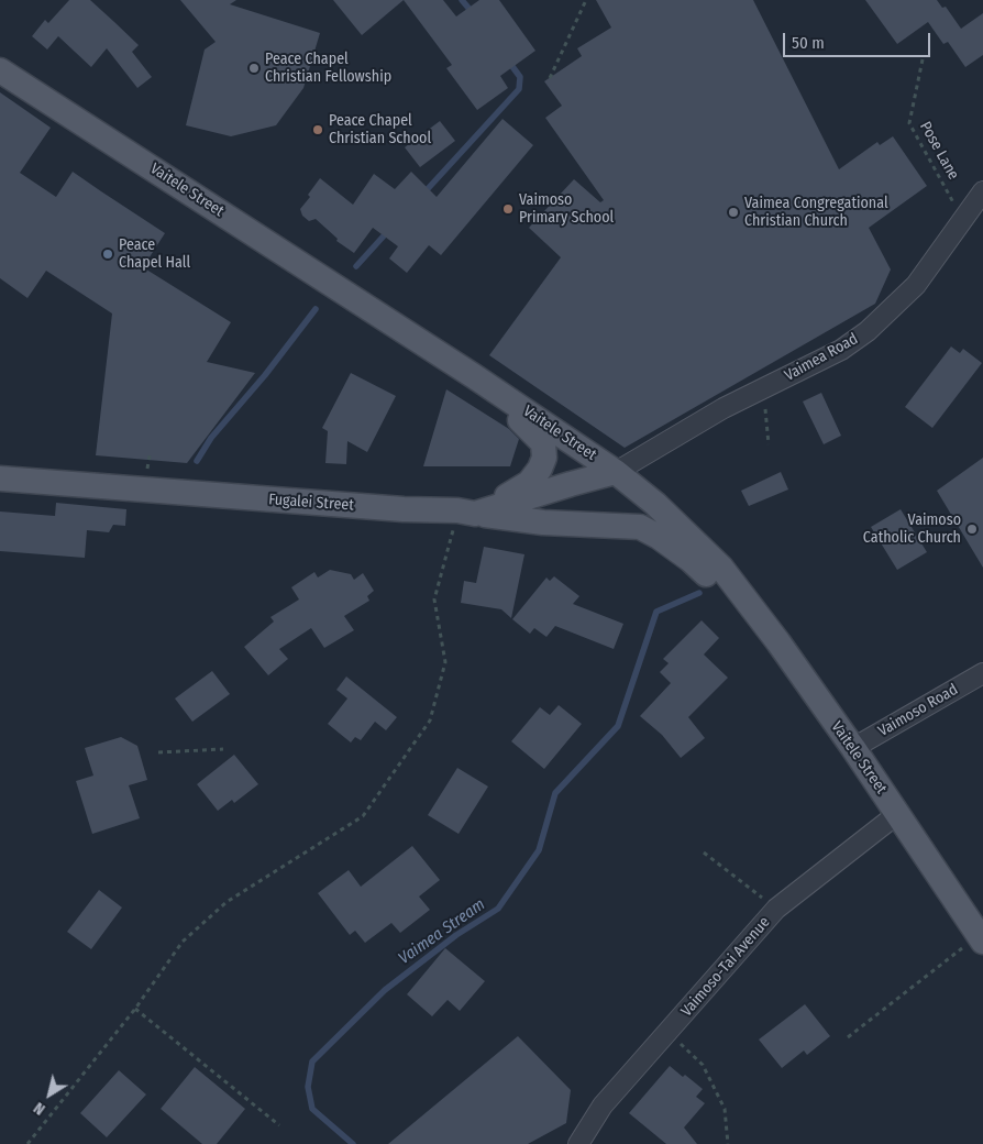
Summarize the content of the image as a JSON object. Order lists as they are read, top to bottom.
{
  "streets": {
    "main road": ["Vaitele Street", "Fugalei Street"],
    "street": ["Vaimea Road", "Vaimoso Road", "Vaimoso-Tai Avenue"],
    "path": ["Pose Lane"]
  },
  "crossings": [
    ["Pose Lane", "Vaimea Road"],
    ["Vaitele Street", "Vaimea Road"],
    ["Vaitele Street", "Fugalei Street"],
    ["Vaitele Street", "Vaimoso Road"],
    ["Vaitele Street", "Vaimoso-Tai Avenue"],
    ["Vaimea Road", "Fugalei Street"]
  ],
  "water": ["Vaimea Stream"],
  "places": [
    "Peace Chapel Christian Fellowship",
    "Peace Chapel Christian School",
    "Vaimoso Primary School",
    "Vaimea Congregational Christian Church",
    "Peace Chapel Hall",
    "Vaimoso Catholic Church"
  ],
  "scale_bar": "50 m",
  "north": "bottom left"
}
